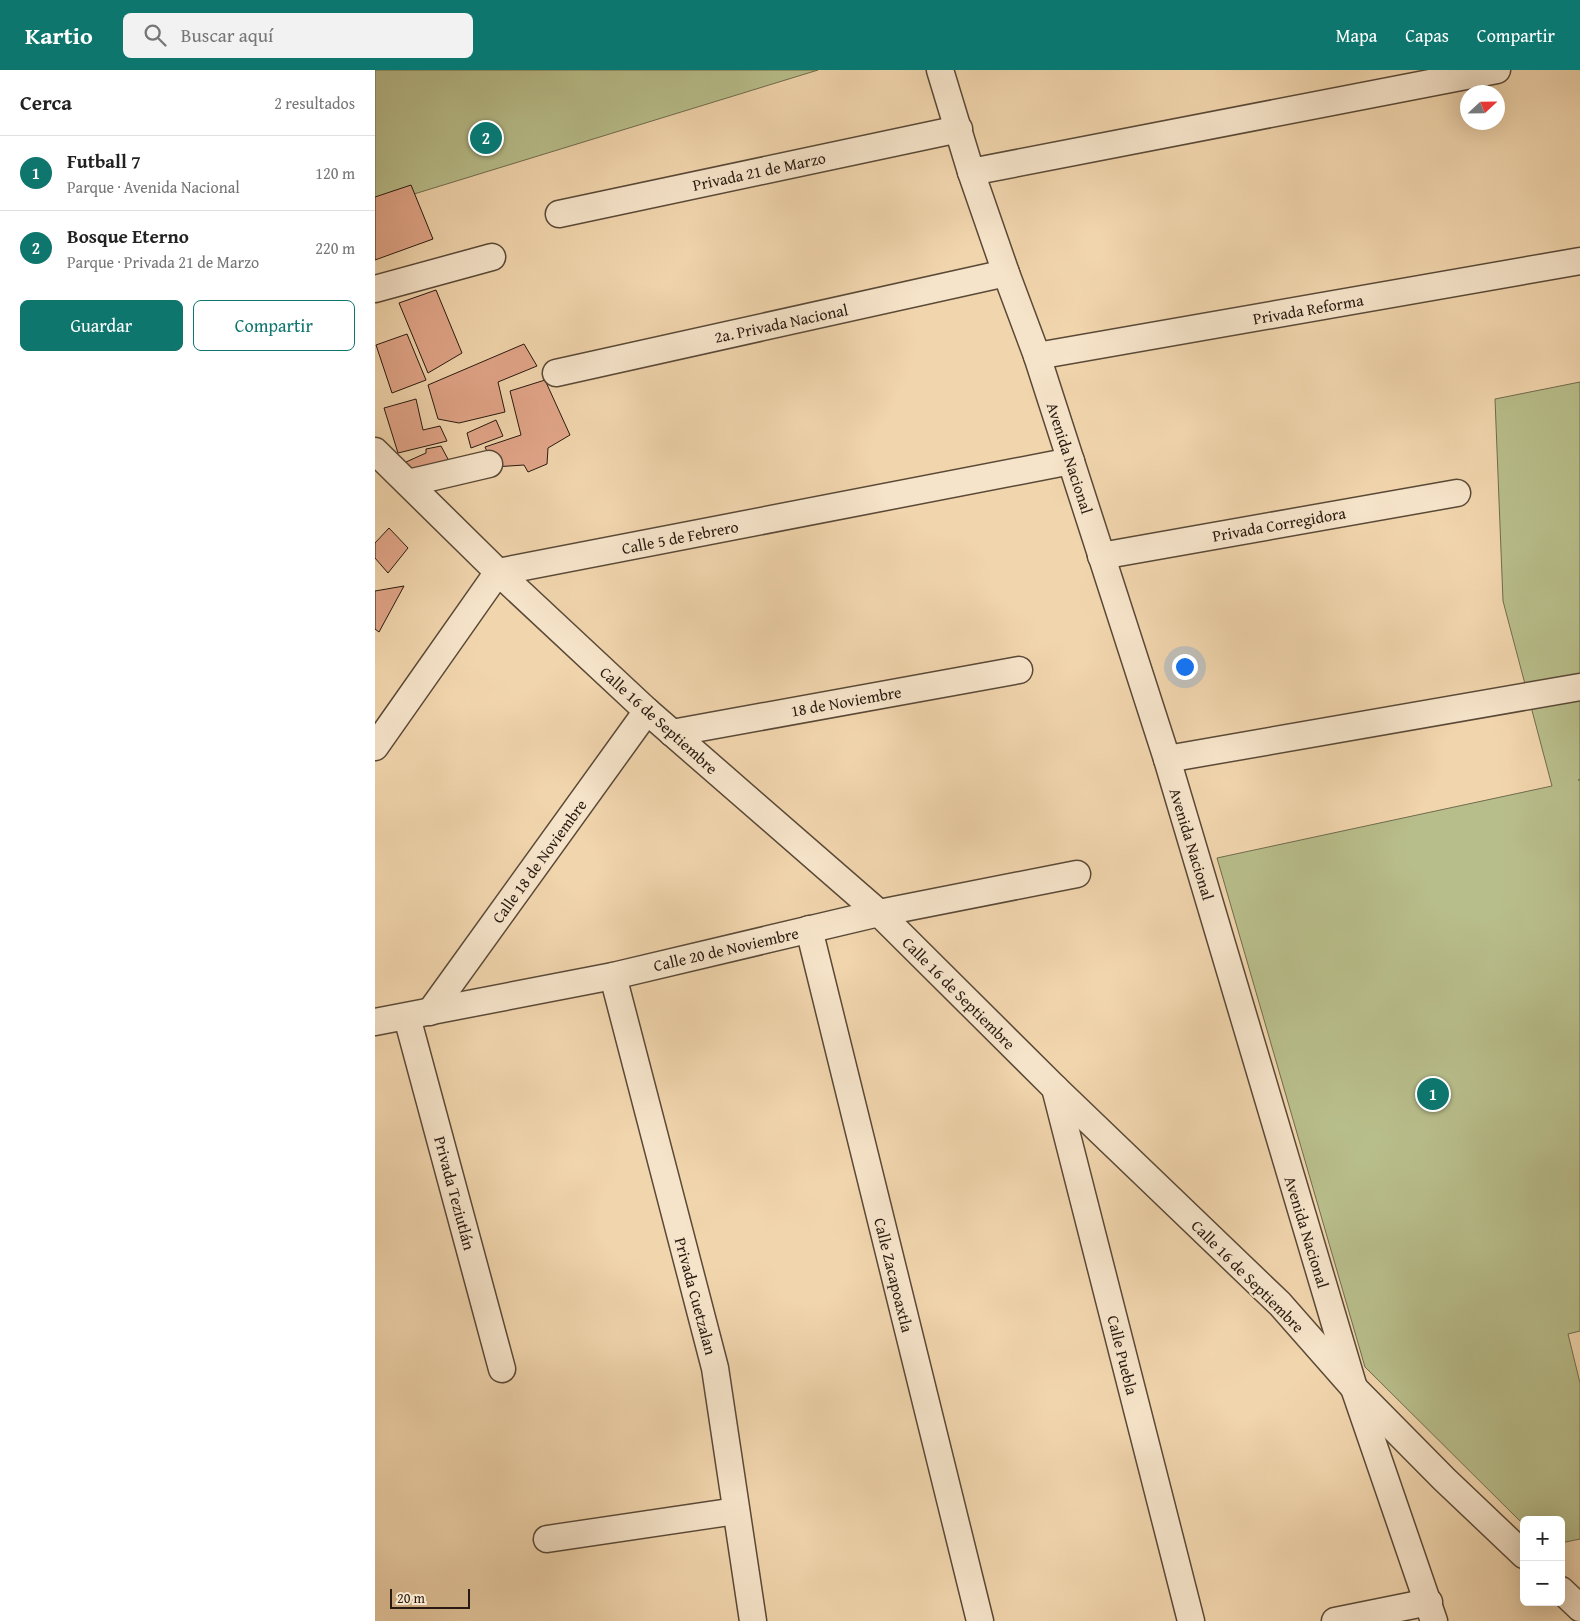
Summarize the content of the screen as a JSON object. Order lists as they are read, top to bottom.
{
  "streets": {
    "street": [
      "Privada 21 de Marzo",
      "Privada Reforma",
      "2a. Privada Nacional",
      "Avenida Nacional",
      "Privada Corregidora",
      "Calle 5 de Febrero",
      "18 de Noviembre",
      "Calle 16 de Septiembre",
      "Calle 18 de Noviembre",
      "Calle 20 de Noviembre",
      "Privada Teziutlán",
      "Calle Zacapoaxtla",
      "Privada Cuetzalan",
      "Calle Puebla"
    ]
  },
  "crossings": [
    ["Privada 21 de Marzo", "Avenida Nacional"],
    ["Privada Reforma", "Avenida Nacional"],
    ["2a. Privada Nacional", "Avenida Nacional"],
    ["Avenida Nacional", "Privada Corregidora"],
    ["Avenida Nacional", "Calle 5 de Febrero"],
    ["Avenida Nacional", "Calle 16 de Septiembre"],
    ["Calle 5 de Febrero", "Calle 16 de Septiembre"],
    ["18 de Noviembre", "Calle 16 de Septiembre"],
    ["Calle 16 de Septiembre", "Calle 18 de Noviembre"],
    ["Calle 16 de Septiembre", "Calle 20 de Noviembre"],
    ["Calle 16 de Septiembre", "Calle Puebla"],
    ["Calle 18 de Noviembre", "Calle 20 de Noviembre"],
    ["Calle 18 de Noviembre", "Privada Teziutlán"],
    ["Calle 20 de Noviembre", "Privada Teziutlán"],
    ["Calle 20 de Noviembre", "Calle Zacapoaxtla"],
    ["Calle 20 de Noviembre", "Privada Cuetzalan"]
  ],
  "scale_bar": "20 m",
  "north": "right",
  "page": {
    "header": "Kartio",
    "search": "Buscar aquí",
    "nav": ["Mapa", "Capas", "Compartir"],
    "heading": ["Cerca", "2 resultados"],
    "pins": ["2", "1"],
    "list": [
      {
        "mark": "1",
        "name": "Futball 7",
        "note": "Parque · Avenida Nacional",
        "value": "120 m"
      },
      {
        "mark": "2",
        "name": "Bosque Eterno",
        "note": "Parque · Privada 21 de Marzo",
        "value": "220 m"
      }
    ],
    "buttons": ["Guardar", "Compartir"],
    "map_buttons": ["+", "−"],
    "scale": "20 m"
  }
}
